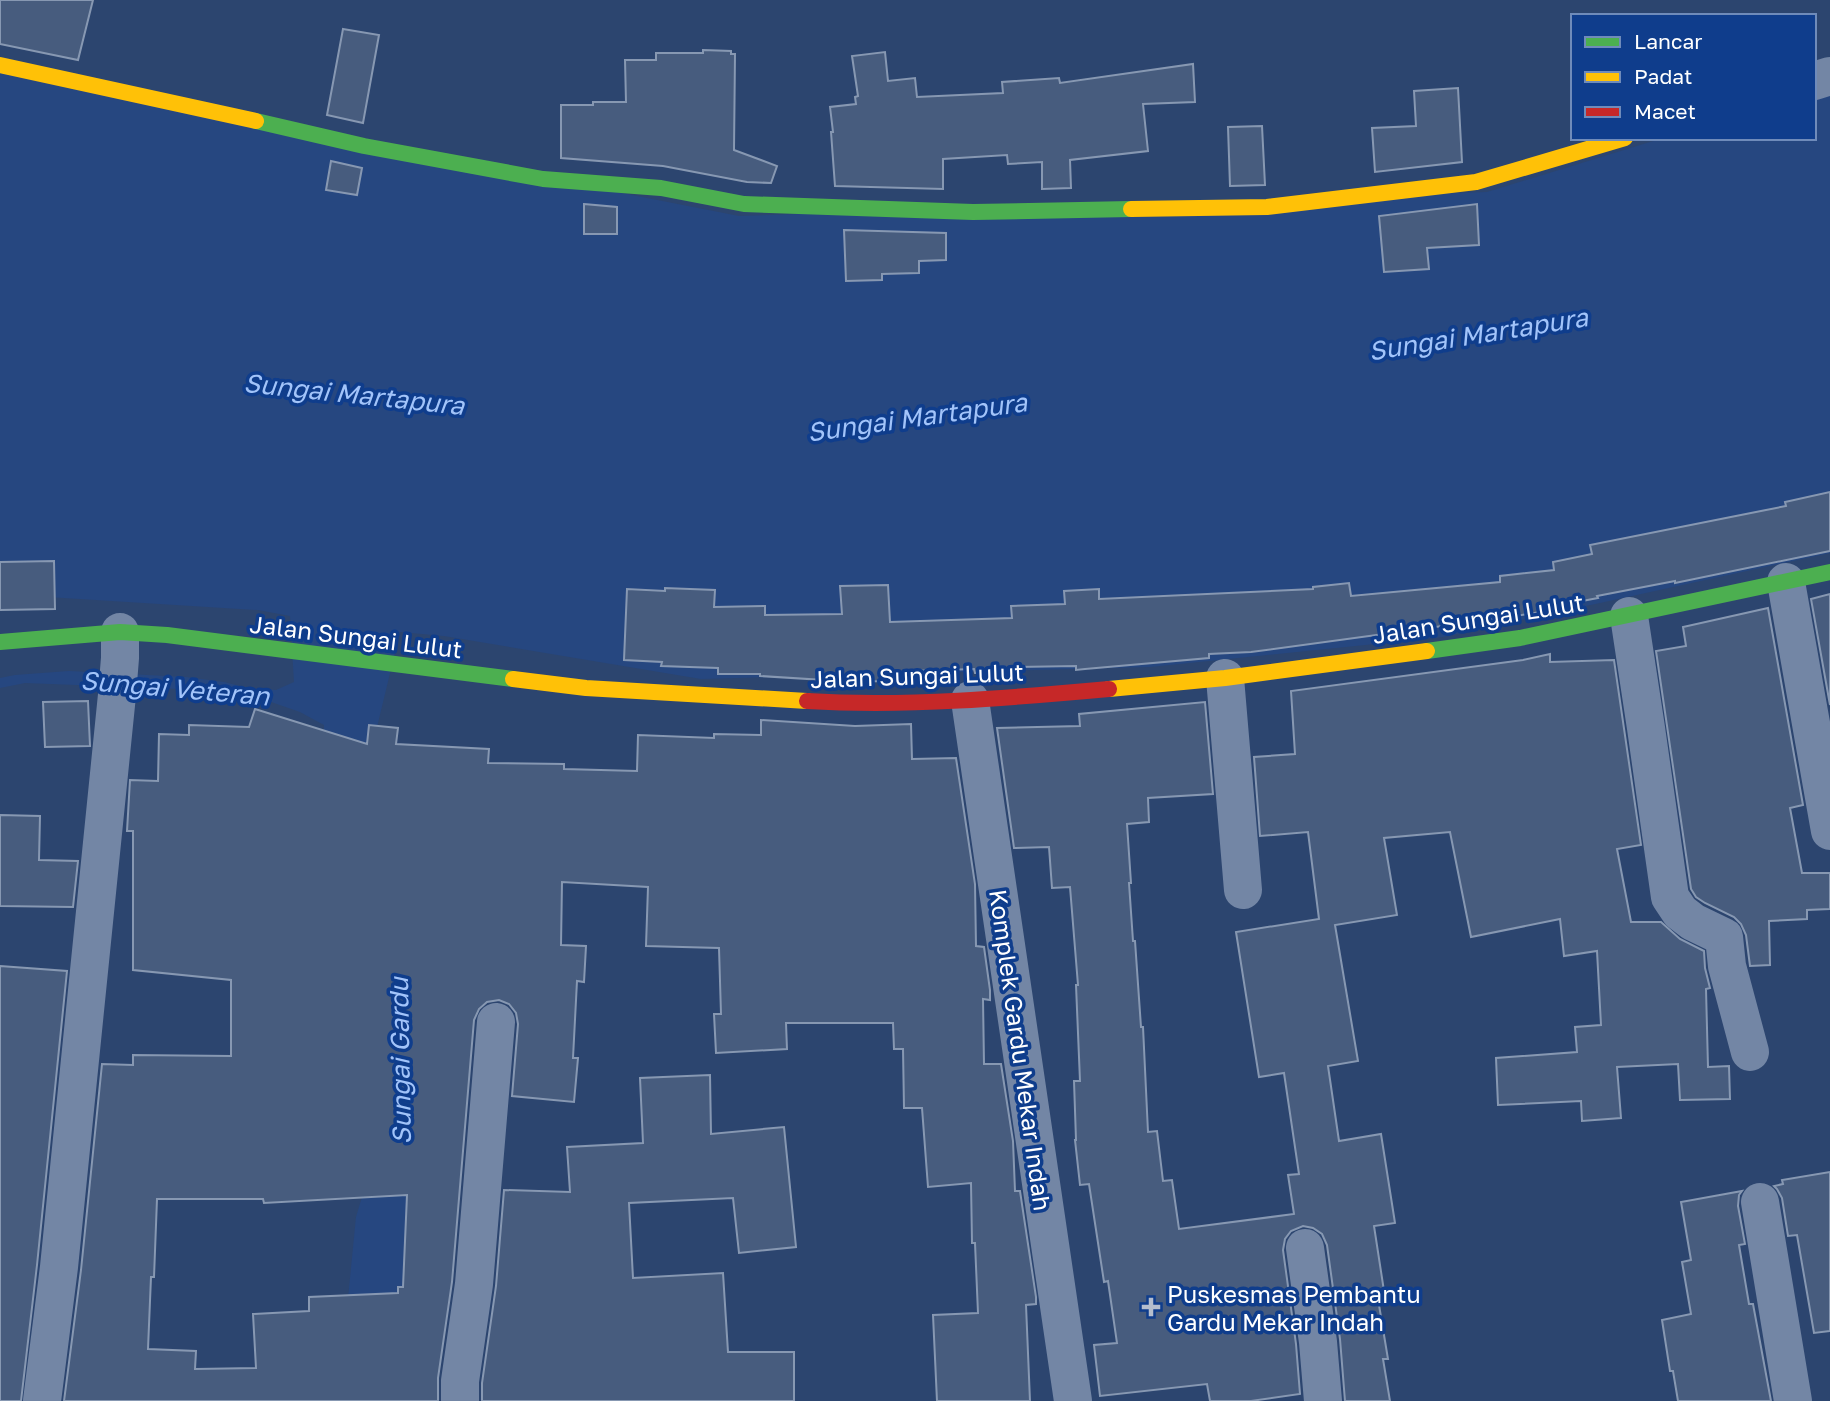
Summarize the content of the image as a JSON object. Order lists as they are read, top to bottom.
{
  "streets": {
    "main road": ["Jalan Sungai Lulut"],
    "street": ["Komplek Gardu Mekar Indah"]
  },
  "crossings": [
    ["Jalan Sungai Lulut", "Komplek Gardu Mekar Indah"]
  ],
  "water": ["Sungai Martapura", "Sungai Veteran", "Sungai Gardu"],
  "places": {
    "health": ["Puskesmas Pembantu Gardu Mekar Indah"]
  },
  "legend": ["Lancar", "Padat", "Macet"]
}
